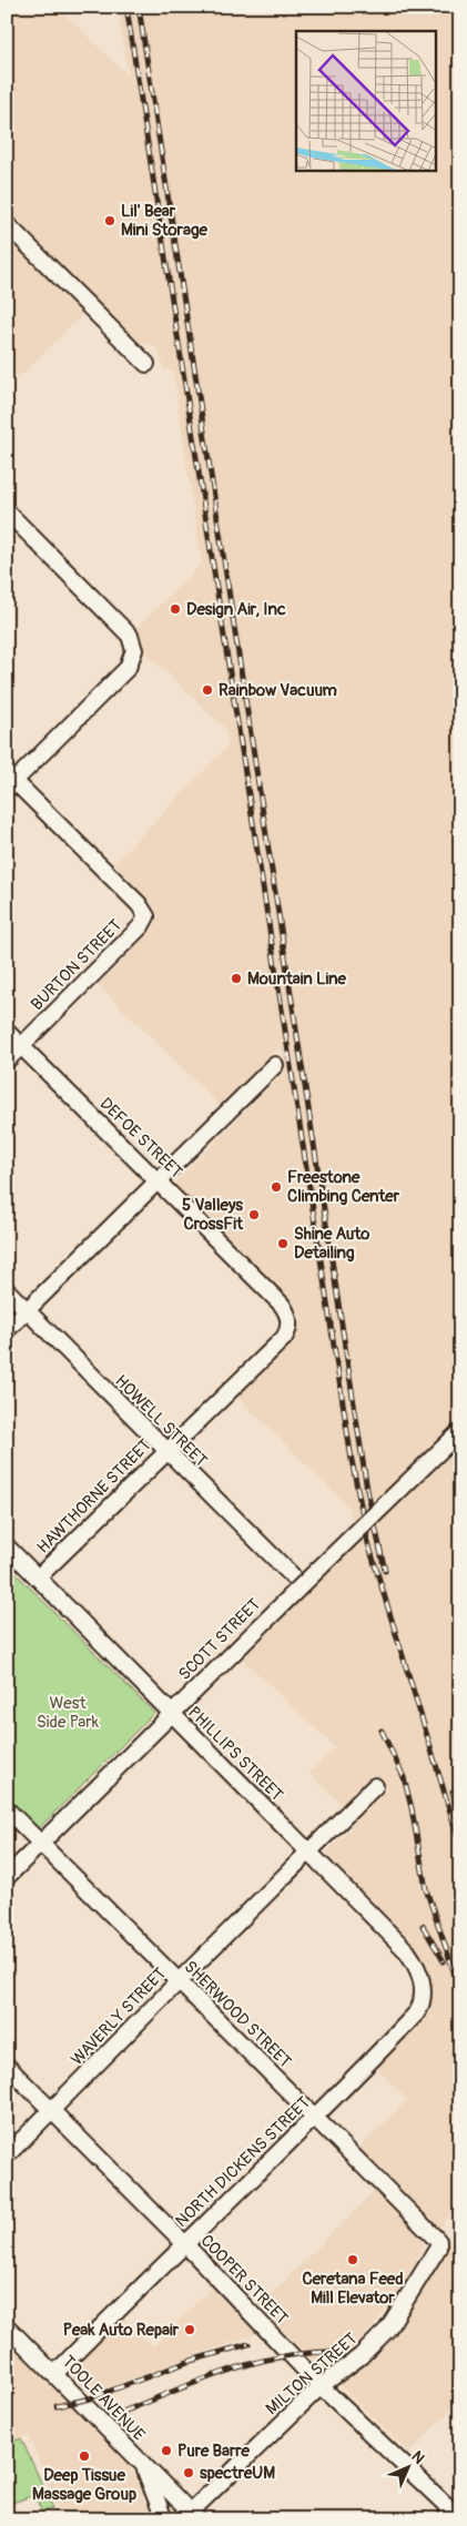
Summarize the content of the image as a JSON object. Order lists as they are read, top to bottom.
{
  "streets": {
    "street": [
      "BURTON STREET",
      "DEFOE STREET",
      "HOWELL STREET",
      "HAWTHORNE STREET",
      "SCOTT STREET",
      "PHILLIPS STREET",
      "SHERWOOD STREET",
      "WAVERLY STREET",
      "NORTH DICKENS STREET",
      "COOPER STREET",
      "MILTON STREET",
      "TOOLE AVENUE"
    ]
  },
  "crossings": [
    ["BURTON STREET", "DEFOE STREET"],
    ["DEFOE STREET", "HAWTHORNE STREET"],
    ["HOWELL STREET", "HAWTHORNE STREET"],
    ["HOWELL STREET", "SCOTT STREET"],
    ["HAWTHORNE STREET", "PHILLIPS STREET"],
    ["SCOTT STREET", "PHILLIPS STREET"],
    ["SCOTT STREET", "SHERWOOD STREET"],
    ["PHILLIPS STREET", "WAVERLY STREET"],
    ["PHILLIPS STREET", "NORTH DICKENS STREET"],
    ["SHERWOOD STREET", "WAVERLY STREET"],
    ["SHERWOOD STREET", "NORTH DICKENS STREET"],
    ["SHERWOOD STREET", "MILTON STREET"],
    ["WAVERLY STREET", "COOPER STREET"],
    ["NORTH DICKENS STREET", "COOPER STREET"],
    ["NORTH DICKENS STREET", "TOOLE AVENUE"],
    ["COOPER STREET", "MILTON STREET"],
    ["MILTON STREET", "TOOLE AVENUE"]
  ],
  "parks": ["West Side Park"],
  "places": [
    "Lil' Bear Mini Storage",
    "Design Air, Inc",
    "Rainbow Vacuum",
    "Mountain Line",
    "Freestone Climbing Center",
    "5 Valleys CrossFit",
    "Shine Auto Detailing",
    "Ceretana Feed Mill Elevator",
    "Peak Auto Repair",
    "Pure Barre",
    "Deep Tissue Massage Group",
    "spectreUM"
  ],
  "north": "top right"
}
